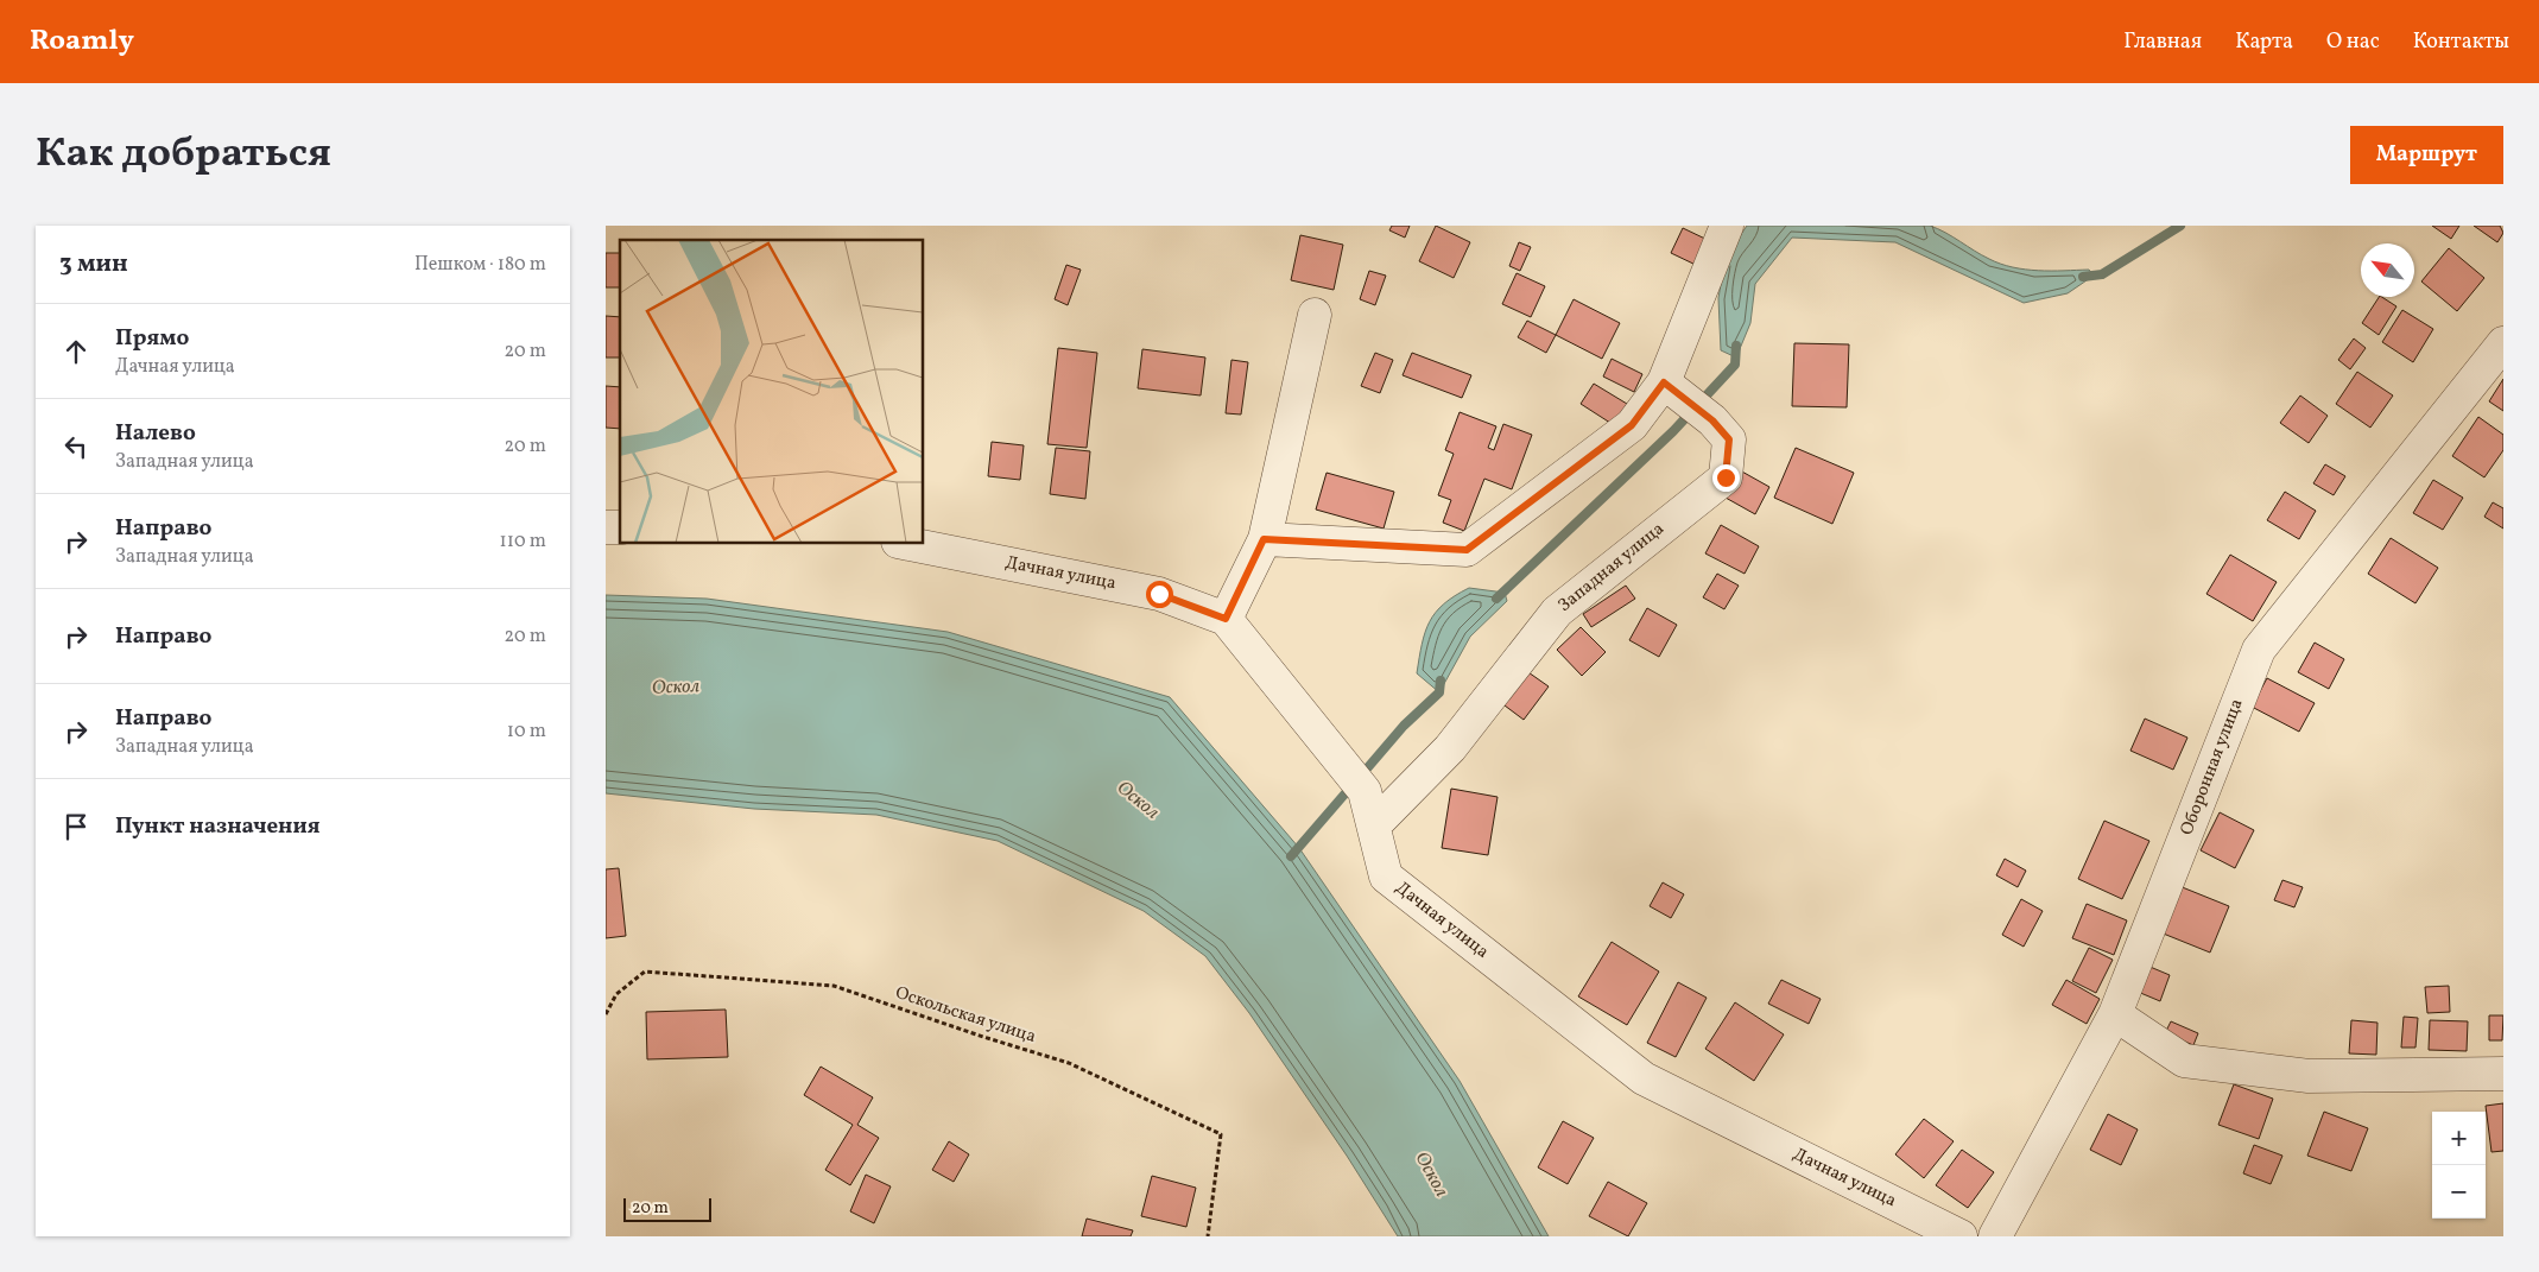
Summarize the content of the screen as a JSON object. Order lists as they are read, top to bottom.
{
  "streets": {
    "street": ["Западная улица", "Дачная улица", "Оборонная улица"],
    "path": ["Оскольская улица"]
  },
  "crossings": [
    ["Западная улица", "Дачная улица"]
  ],
  "water": ["Оскол"],
  "scale_bar": "20 m",
  "north": "top left",
  "page": {
    "header": "Roamly",
    "nav": [
      "Главная",
      "Карта",
      "О нас",
      "Контакты"
    ],
    "title": "Как добраться",
    "buttons": "Маршрут",
    "heading": ["3 мин", "Пешком · 180 m"],
    "list": [
      ["Прямо", "Дачная улица", "20 m"],
      ["Налево", "Западная улица", "20 m"],
      ["Направо", "Западная улица", "110 m"],
      ["Направо", "20 m"],
      ["Направо", "Западная улица", "10 m"],
      "Пункт назначения"
    ],
    "map_buttons": ["+", "−"],
    "scale": "20 m"
  }
}
